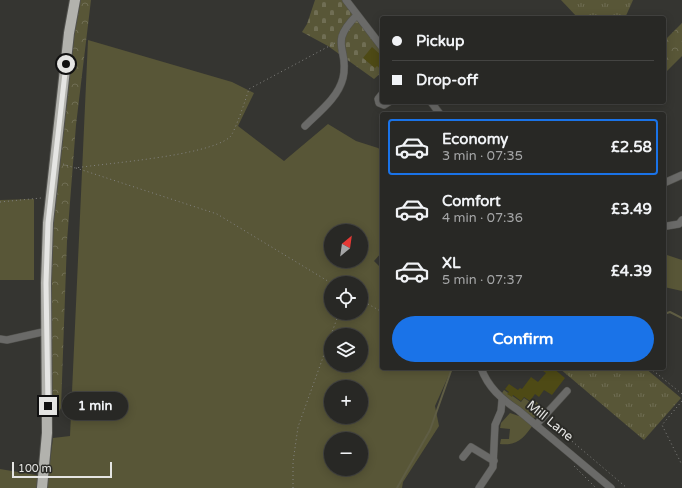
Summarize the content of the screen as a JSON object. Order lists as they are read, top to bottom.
{
  "streets": {
    "street": ["Mill Lane"]
  },
  "scale_bar": "100 m",
  "north": "top right",
  "page": {
    "banner": ["Pickup", "Drop-off"],
    "list": [
      {
        "name": "Economy",
        "note": "3 min · 07:35",
        "value": "£2.58"
      },
      {
        "name": "Comfort",
        "note": "4 min · 07:36",
        "value": "£3.49"
      },
      {
        "name": "XL",
        "note": "5 min · 07:37",
        "value": "£4.39"
      }
    ],
    "map_buttons": ["+", "−"],
    "buttons": "Confirm",
    "bubble": "1 min",
    "scale": "100 m"
  }
}
